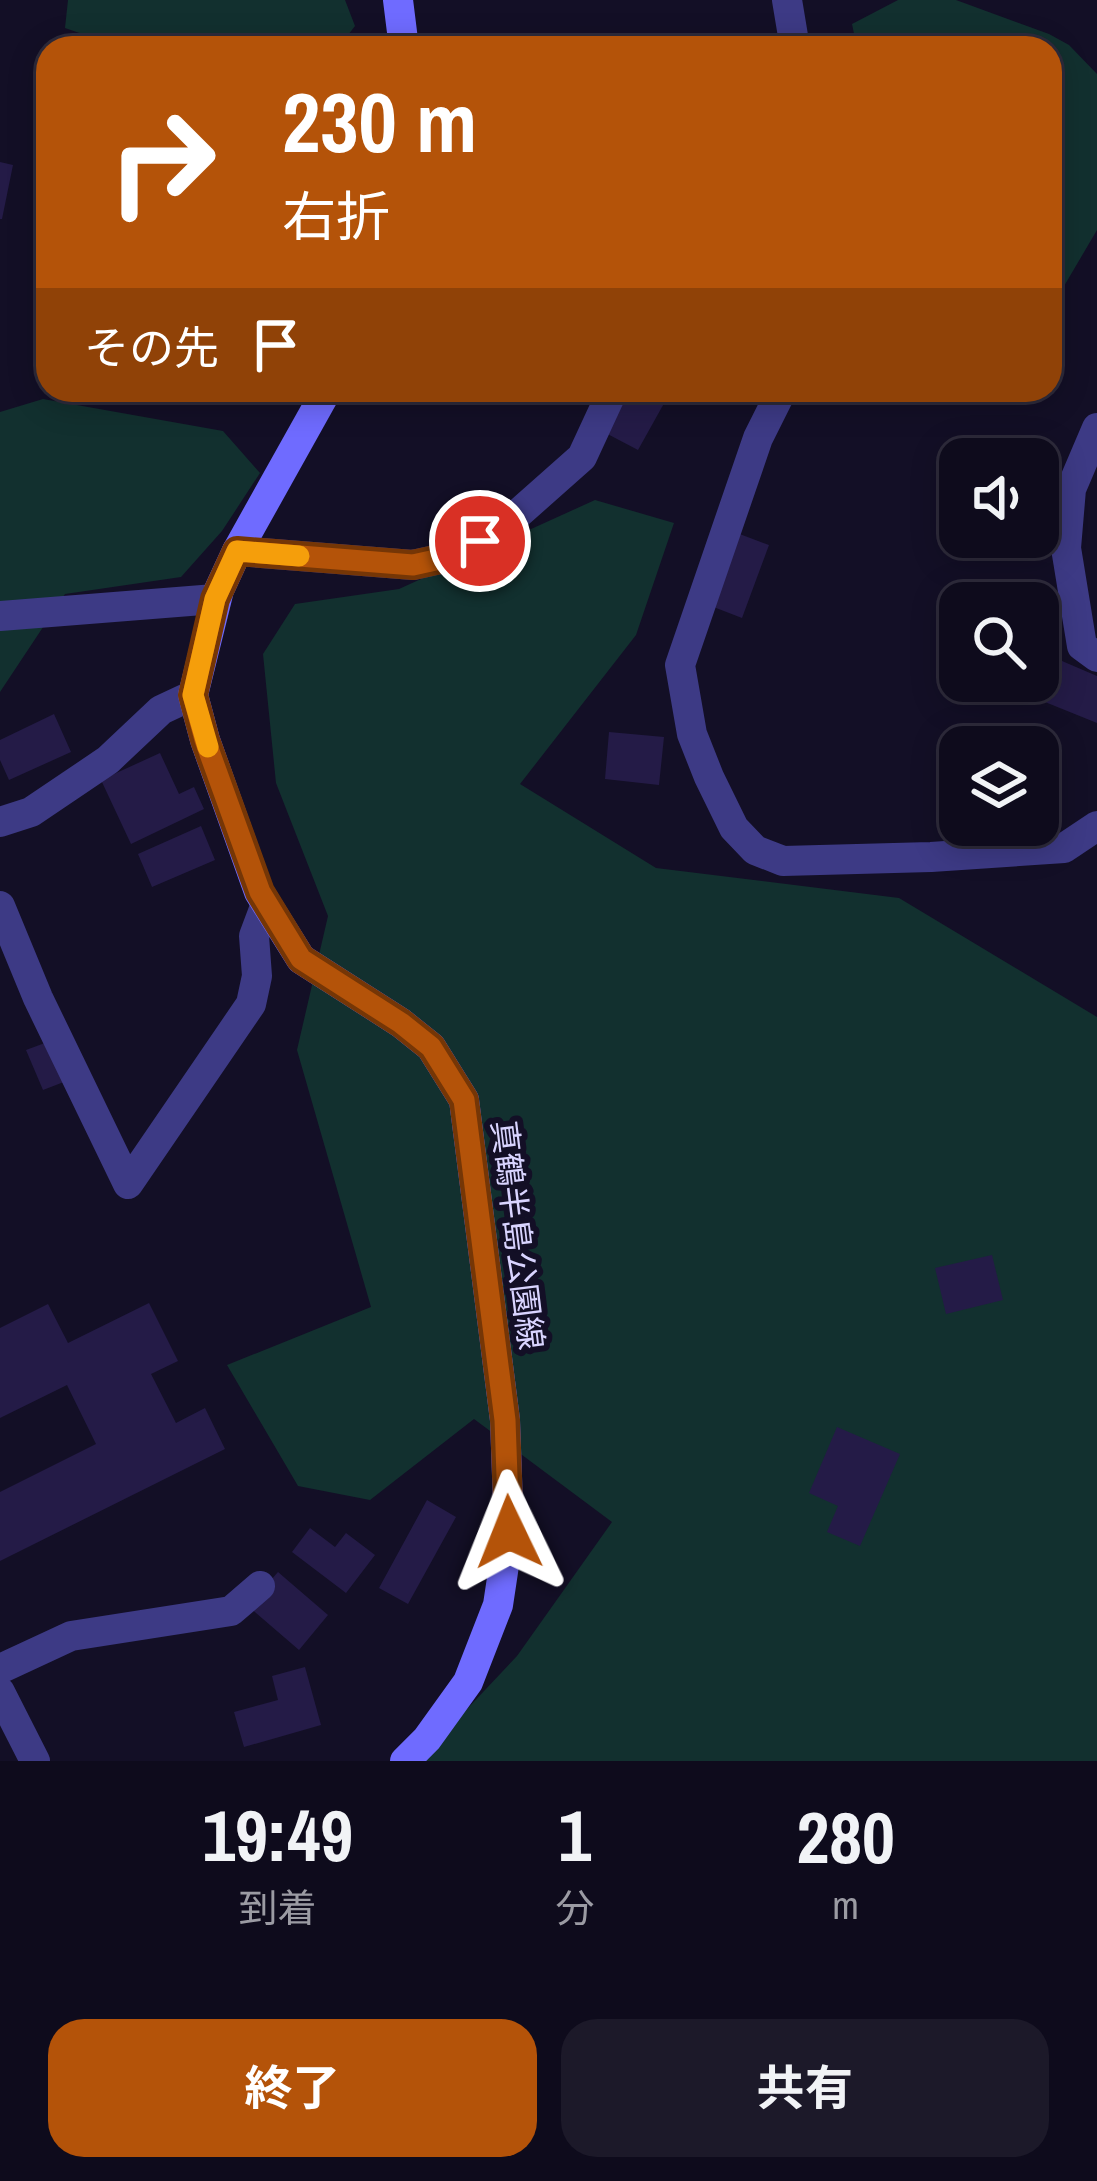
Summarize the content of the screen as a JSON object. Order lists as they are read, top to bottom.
{
  "streets": {
    "main road": ["真鶴半島公園線"]
  },
  "page": {
    "turn": ["230 m", "右折"],
    "then": "その先",
    "eta": [
      "19:49",
      "到着",
      "1",
      "分",
      "280",
      "m"
    ],
    "buttons": ["終了", "共有"]
  }
}
